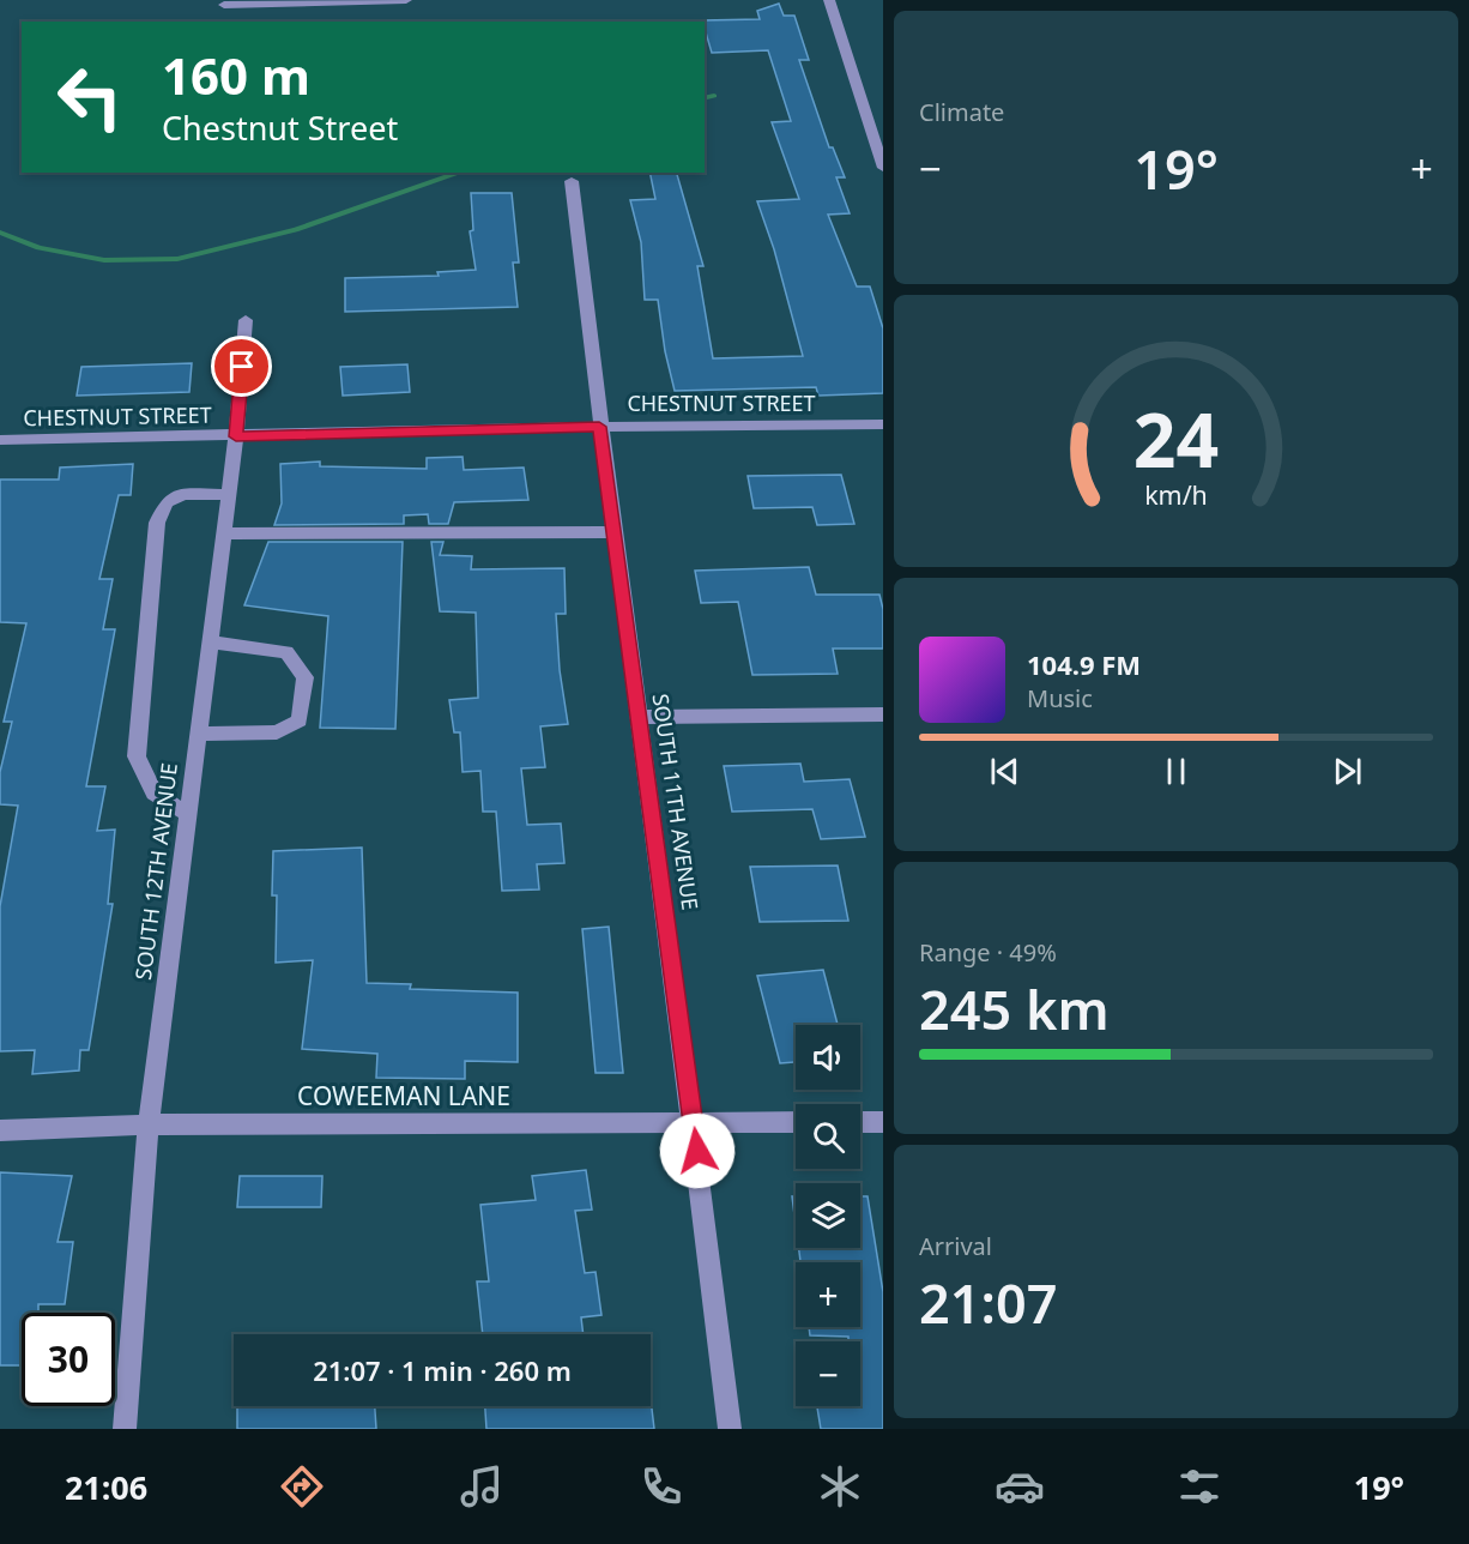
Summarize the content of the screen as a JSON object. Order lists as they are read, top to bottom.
{
  "streets": {
    "street": [
      "CHESTNUT STREET",
      "SOUTH 11TH AVENUE",
      "SOUTH 12TH AVENUE",
      "COWEEMAN LANE"
    ]
  },
  "crossings": [
    ["CHESTNUT STREET", "SOUTH 11TH AVENUE"],
    ["CHESTNUT STREET", "SOUTH 12TH AVENUE"],
    ["SOUTH 11TH AVENUE", "COWEEMAN LANE"],
    ["SOUTH 12TH AVENUE", "COWEEMAN LANE"]
  ],
  "page": {
    "tile": [
      "Climate",
      ["Range · 49%", "245 km"],
      ["Arrival", "21:07"]
    ],
    "turn": ["160 m", "Chestnut Street"],
    "heat": ["−", "19°", "+"],
    "song": ["104.9 FM", "Music"],
    "map_buttons": ["+", "−"],
    "limit": "30",
    "trip": "21:07 · 1 min · 260 m",
    "tabs": ["21:06", "19°"],
    "gauge": ["24", "km/h"]
  }
}
